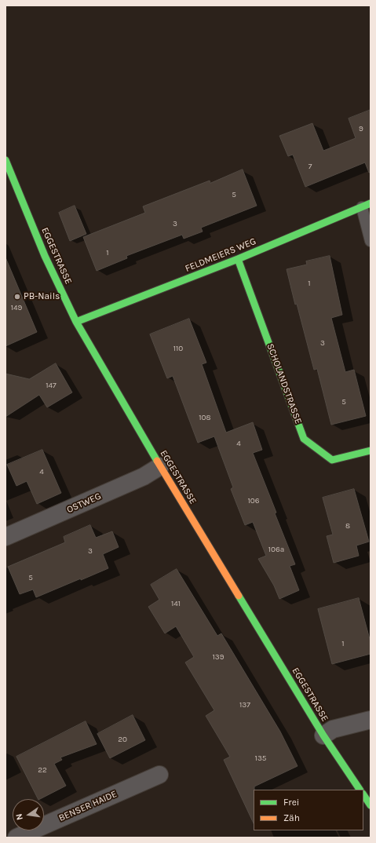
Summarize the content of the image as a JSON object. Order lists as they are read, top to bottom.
{
  "streets": {
    "main road": ["FELDMEIERS WEG", "EGGESTRASSE", "SCHOLANDSTRASSE"],
    "street": ["OSTWEG", "BENSER HAIDE"]
  },
  "crossings": [
    ["FELDMEIERS WEG", "EGGESTRASSE"],
    ["FELDMEIERS WEG", "SCHOLANDSTRASSE"],
    ["EGGESTRASSE", "OSTWEG"]
  ],
  "places": ["PB-Nails"],
  "house_numbers": [
    "9",
    "7",
    "5",
    "3",
    "1",
    "1",
    "149",
    "3",
    "110",
    "147",
    "5",
    "108",
    "4",
    "4",
    "106",
    "8",
    "106a",
    "3",
    "5",
    "141",
    "1",
    "139",
    "137",
    "20",
    "135",
    "22"
  ],
  "legend": ["Frei", "Zäh"],
  "north": "left"
}
